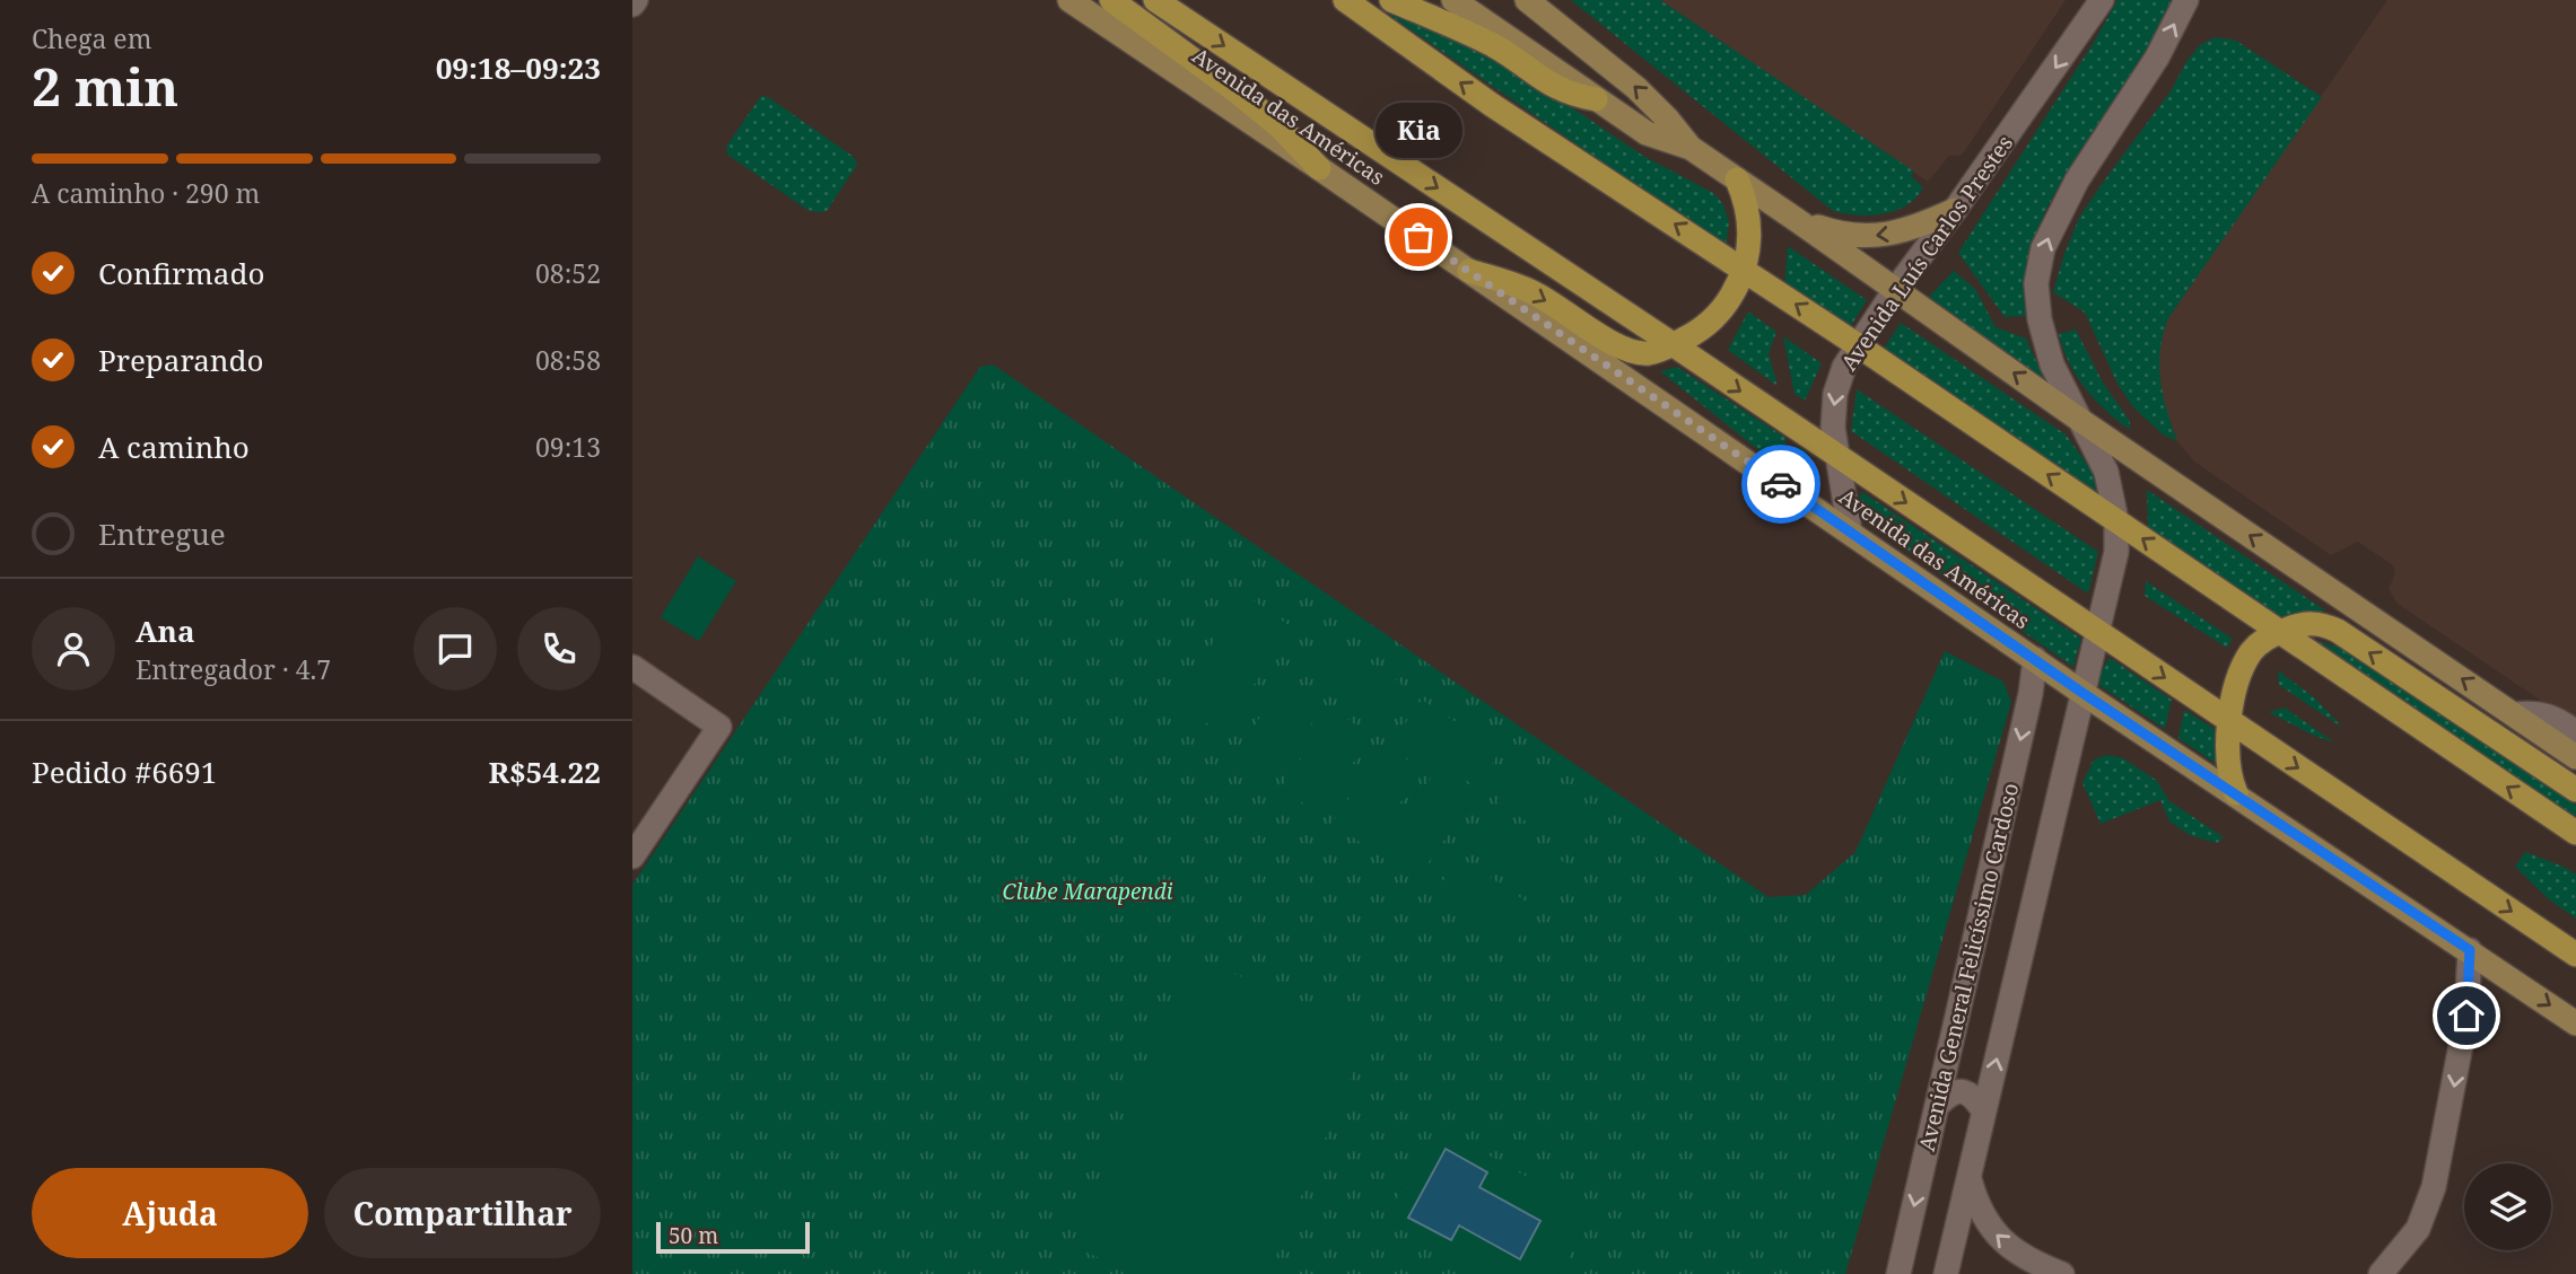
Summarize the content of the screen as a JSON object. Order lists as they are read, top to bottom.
{
  "streets": {
    "highway": ["Avenida das Américas"],
    "street": ["Avenida Luís Carlos Prestes", "Avenida General Felicíssimo Cardoso"]
  },
  "crossings": [
    ["Avenida das Américas", "Avenida Luís Carlos Prestes"],
    ["Avenida das Américas", "Avenida General Felicíssimo Cardoso"]
  ],
  "parks": ["Clube Marapendi"],
  "places": ["Kia"],
  "scale_bar": "50 m",
  "page": {
    "heading": ["2 min", "Chega em", "09:18–09:23"],
    "panel": [
      "Ana",
      "Entregador · 4.7",
      "Pedido #6691",
      "R$54.22"
    ],
    "bubble": "Kia",
    "bar": "A caminho · 290 m",
    "list": [
      ["Confirmado", "08:52"],
      ["Preparando", "08:58"],
      ["A caminho", "09:13"],
      "Entregue"
    ],
    "buttons": ["Ajuda", "Compartilhar"],
    "scale": "50 m"
  }
}
